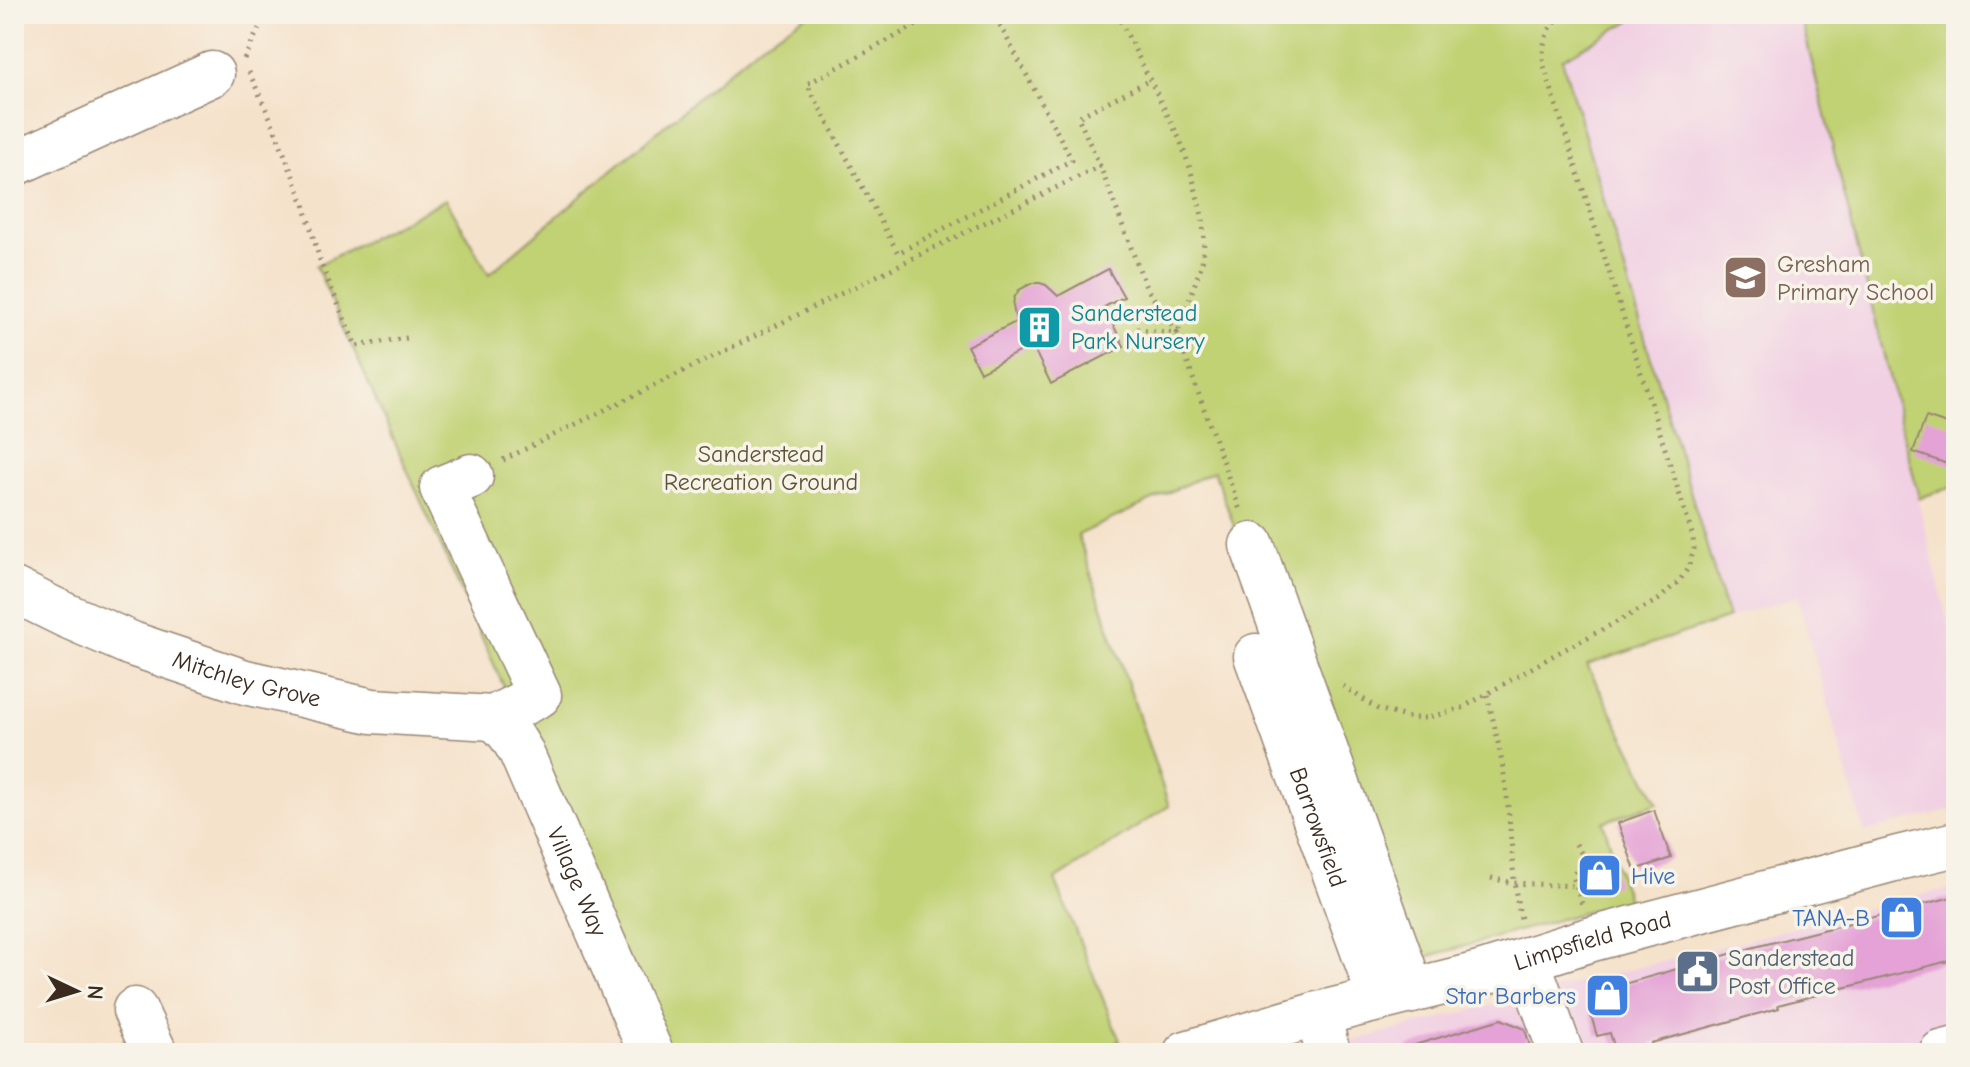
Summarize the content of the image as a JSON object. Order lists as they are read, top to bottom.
{
  "streets": {
    "street": [
      "Mitchley Grove",
      "Barrowsfield",
      "Village Way",
      "Limpsfield Road"
    ]
  },
  "crossings": [
    ["Mitchley Grove", "Village Way"],
    ["Barrowsfield", "Limpsfield Road"]
  ],
  "parks": ["Sanderstead Recreation Ground"],
  "places": {
    "school or university": ["Gresham Primary School"],
    "building": ["Sanderstead Park Nursery"],
    "shop": ["Hive", "TANA-B", "Star Barbers"],
    "public building": ["Sanderstead Post Office"]
  },
  "north": "right"
}
